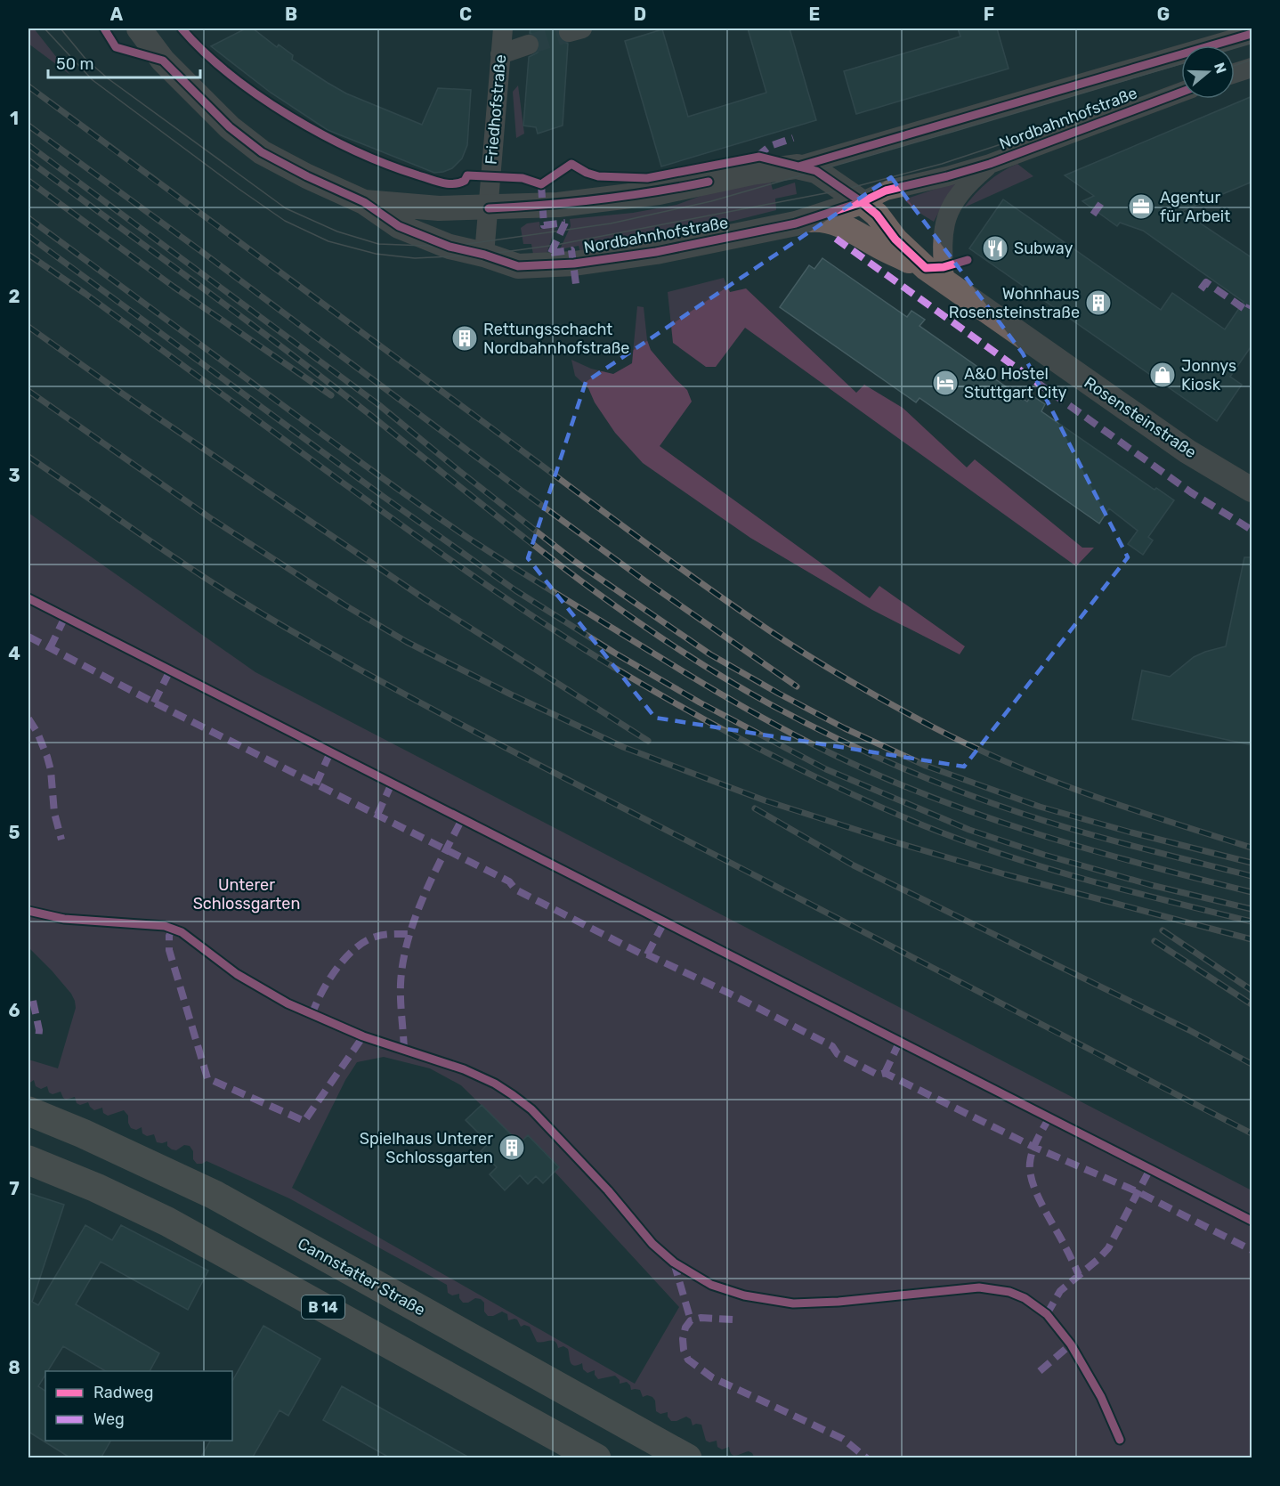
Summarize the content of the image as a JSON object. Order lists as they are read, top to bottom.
{
  "streets": {
    "main road": ["Cannstatter Straße", "B 14"],
    "street": ["Friedhofstraße", "Nordbahnhofstraße", "Rosensteinstraße"]
  },
  "crossings": [
    ["Friedhofstraße", "Nordbahnhofstraße"],
    ["Nordbahnhofstraße", "Rosensteinstraße"]
  ],
  "parks": ["Unterer Schlossgarten"],
  "places": {
    "office": ["Agentur für Arbeit"],
    "restaurant": ["Subway"],
    "building": ["Wohnhaus Rosensteinstraße", "Rettungsschacht Nordbahnhofstraße", "Spielhaus Unterer Schlossgarten"],
    "shop": ["Jonnys Kiosk"],
    "hotel": ["A&O Hostel Stuttgart City"]
  },
  "legend": ["Radweg", "Weg"],
  "scale_bar": "50 m",
  "north": "right",
  "grid": {
    "columns": [
      "A",
      "B",
      "C",
      "D",
      "E",
      "F",
      "G"
    ],
    "rows": [
      "1",
      "2",
      "3",
      "4",
      "5",
      "6",
      "7",
      "8"
    ]
  }
}
